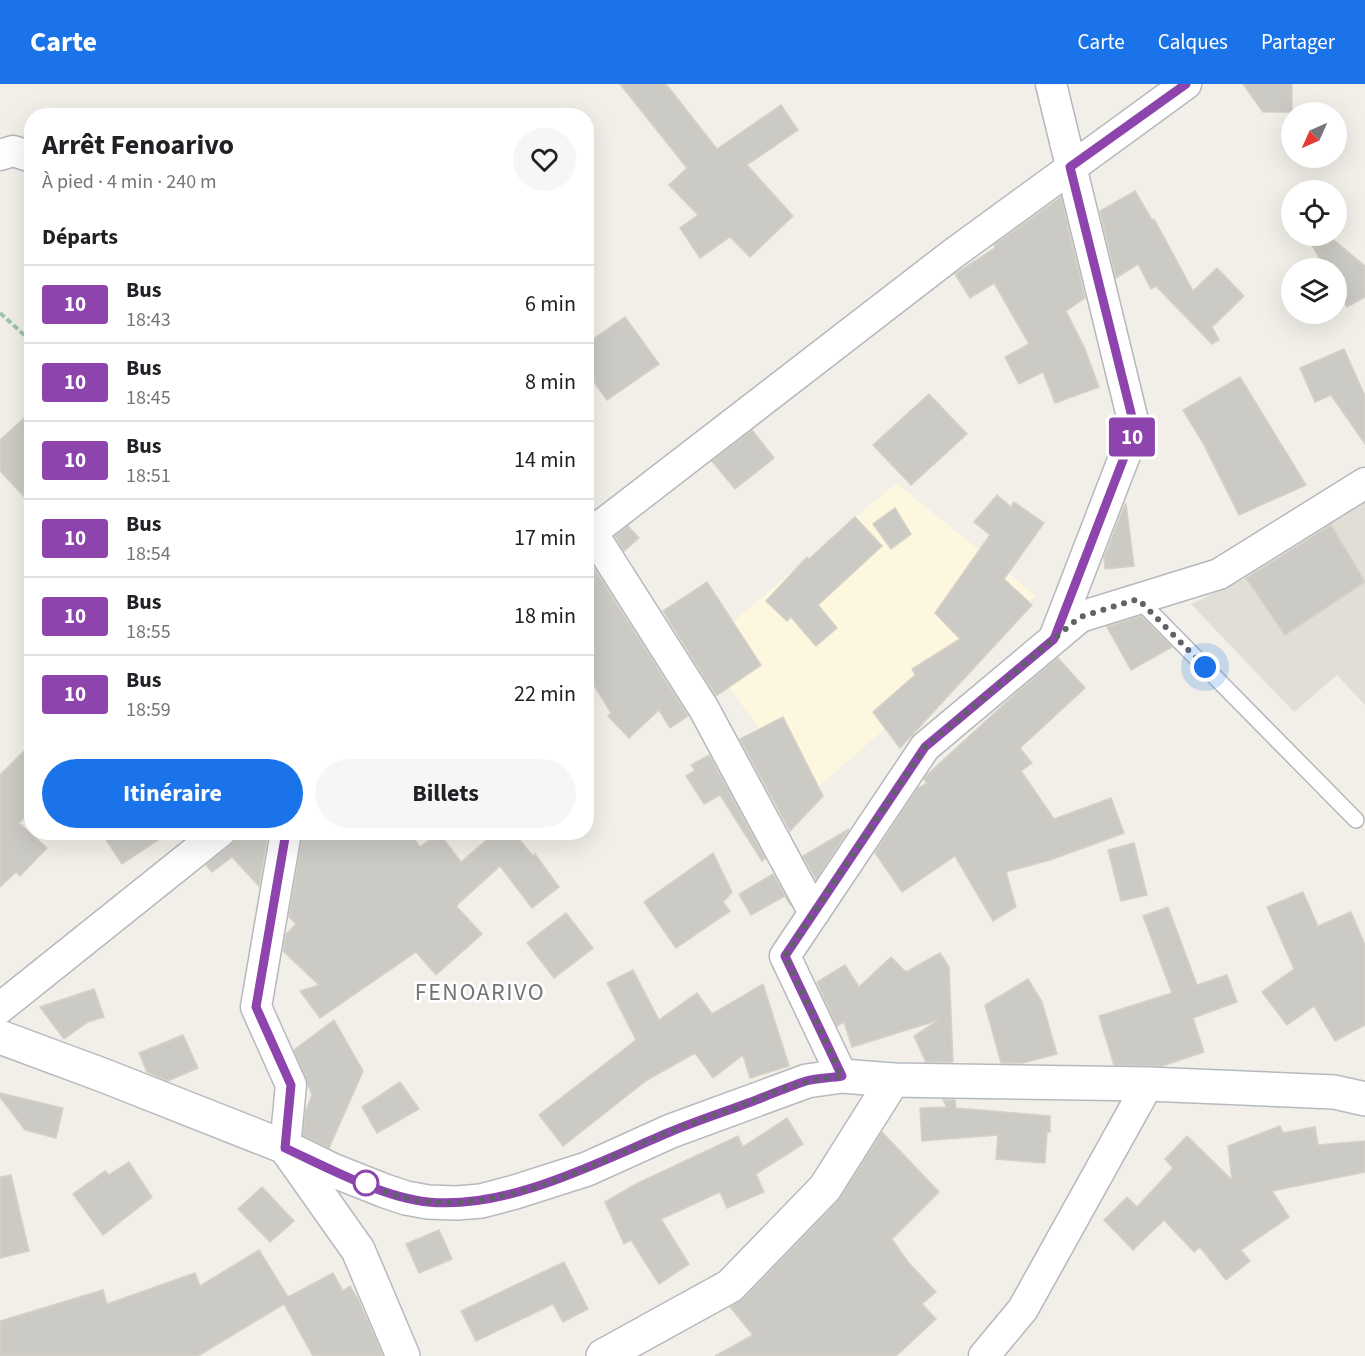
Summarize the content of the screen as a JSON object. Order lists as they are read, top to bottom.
{
  "districts": ["FENOARIVO"],
  "lines": ["bus line 10"],
  "north": "bottom left",
  "page": {
    "header": "Carte",
    "nav": ["Carte", "Calques", "Partager"],
    "on_map": "10",
    "heading": [
      ["Arrêt Fenoarivo", "À pied · 4 min · 240 m"],
      "Départs"
    ],
    "list": [
      {
        "mark": "10",
        "name": "Bus",
        "note": "18:43",
        "value": "6 min"
      },
      {
        "mark": "10",
        "name": "Bus",
        "note": "18:45",
        "value": "8 min"
      },
      {
        "mark": "10",
        "name": "Bus",
        "note": "18:51",
        "value": "14 min"
      },
      {
        "mark": "10",
        "name": "Bus",
        "note": "18:54",
        "value": "17 min"
      },
      {
        "mark": "10",
        "name": "Bus",
        "note": "18:55",
        "value": "18 min"
      },
      {
        "mark": "10",
        "name": "Bus",
        "note": "18:59",
        "value": "22 min"
      }
    ],
    "buttons": ["Itinéraire", "Billets"]
  }
}
